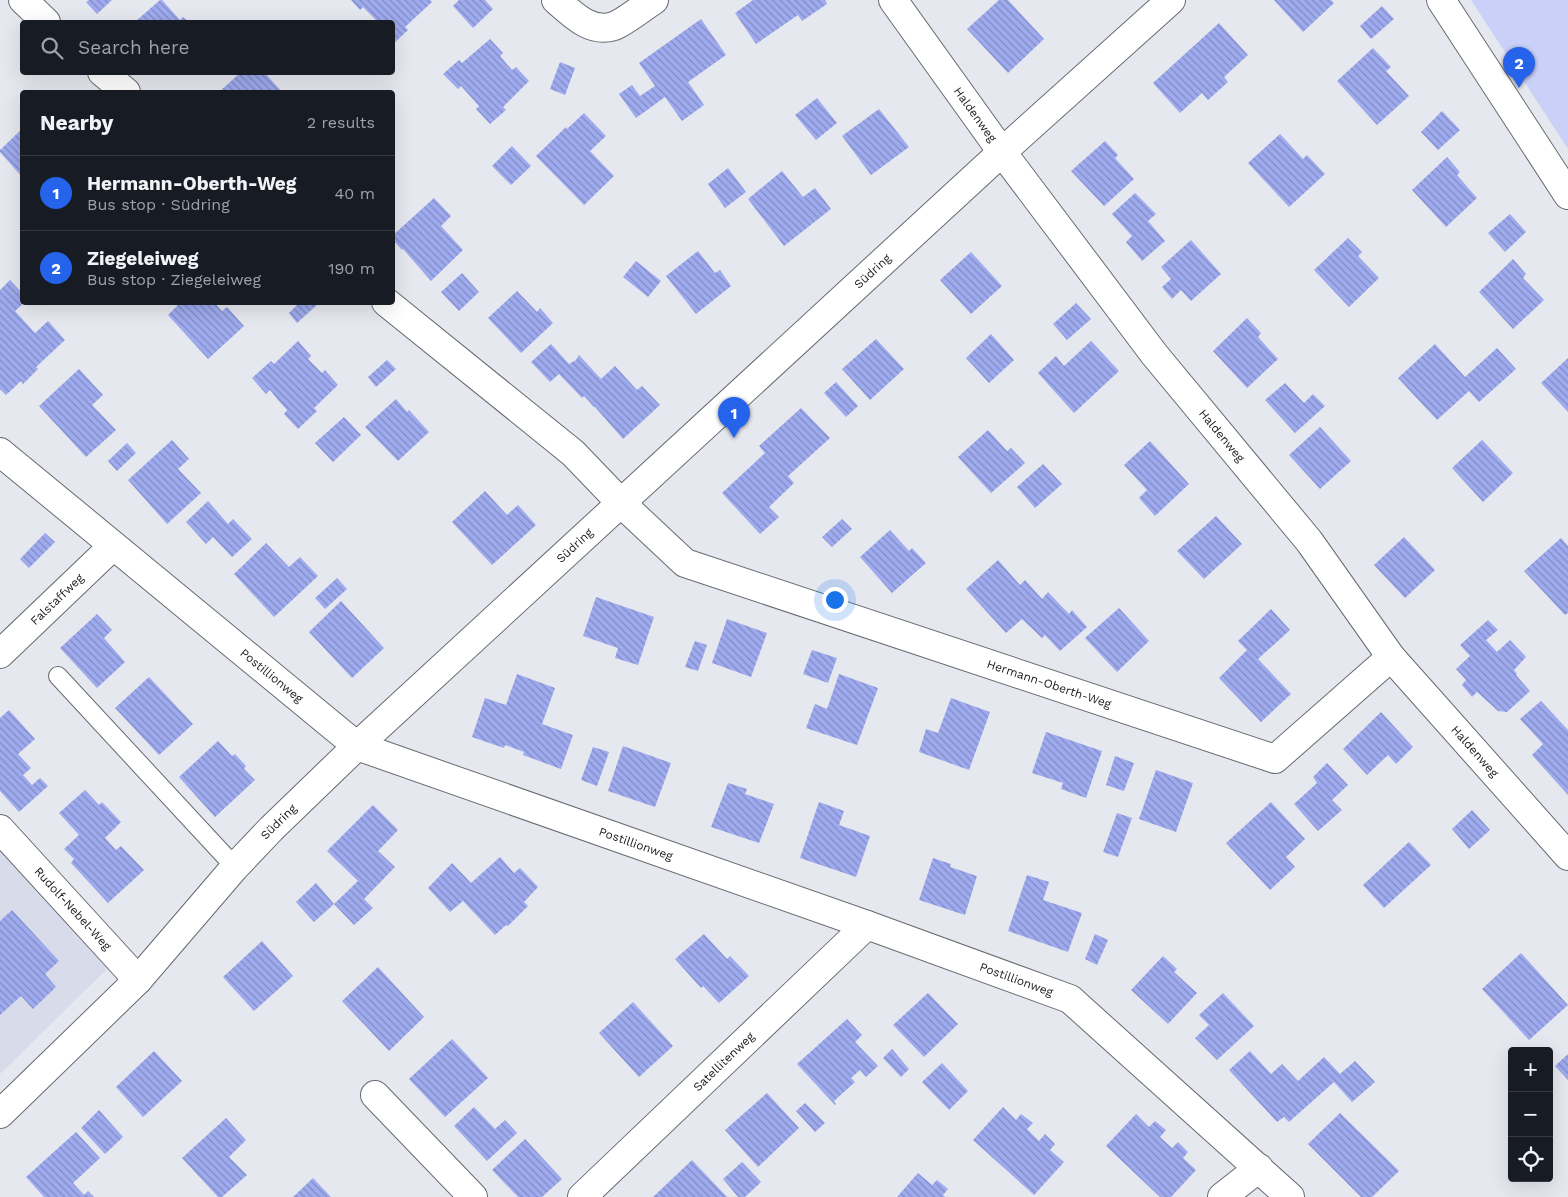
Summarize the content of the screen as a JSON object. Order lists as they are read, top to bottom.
{
  "streets": {
    "street": [
      "Haldenweg",
      "Südring",
      "Falstaffweg",
      "Postillionweg",
      "Hermann-Oberth-Weg",
      "Rudolf-Nebel-Weg",
      "Satellitenweg"
    ]
  },
  "crossings": [
    ["Haldenweg", "Südring"],
    ["Haldenweg", "Hermann-Oberth-Weg"],
    ["Südring", "Postillionweg"],
    ["Südring", "Hermann-Oberth-Weg"],
    ["Südring", "Rudolf-Nebel-Weg"],
    ["Falstaffweg", "Postillionweg"],
    ["Postillionweg", "Satellitenweg"]
  ],
  "page": {
    "search": "Search here",
    "pins": ["2", "1"],
    "heading": ["Nearby", "2 results"],
    "list": [
      {
        "mark": "1",
        "name": "Hermann-Oberth-Weg",
        "note": "Bus stop · Südring",
        "value": "40 m"
      },
      {
        "mark": "2",
        "name": "Ziegeleiweg",
        "note": "Bus stop · Ziegeleiweg",
        "value": "190 m"
      }
    ],
    "map_buttons": ["+", "−"]
  }
}
